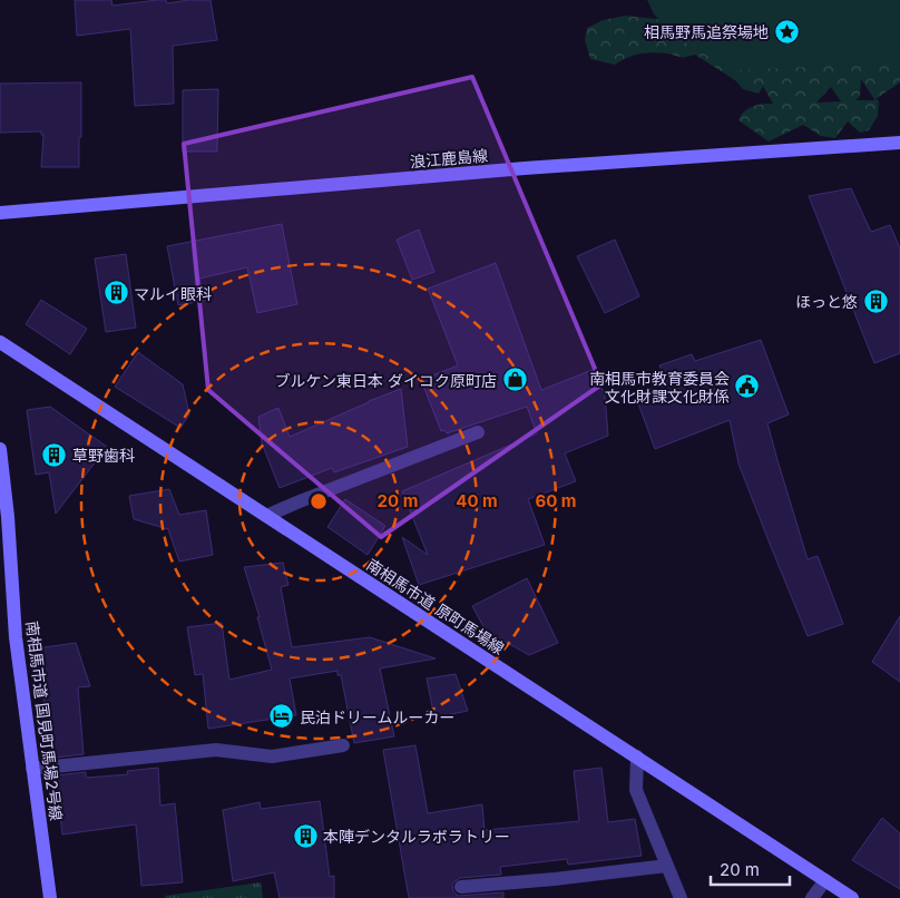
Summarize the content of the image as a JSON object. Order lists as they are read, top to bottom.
{
  "streets": {
    "street": ["浪江鹿島線", "南相馬市道 原町馬場線", "南相馬市道 国見町馬場2号線"]
  },
  "places": {
    "place": ["相馬野馬追祭場地"],
    "building": [
      "マルイ眼科",
      "ほっと悠",
      "草野歯科",
      "本陣デンタルラボラトリー"
    ],
    "shop": ["ブルケン東日本 ダイコク原町店"],
    "public building": ["南相馬市教育委員会 文化財課文化財係"],
    "hotel": ["民泊ドリームルーカー"]
  },
  "scale_bar": "20 m",
  "rings": ["20 m", "40 m", "60 m"]
}
